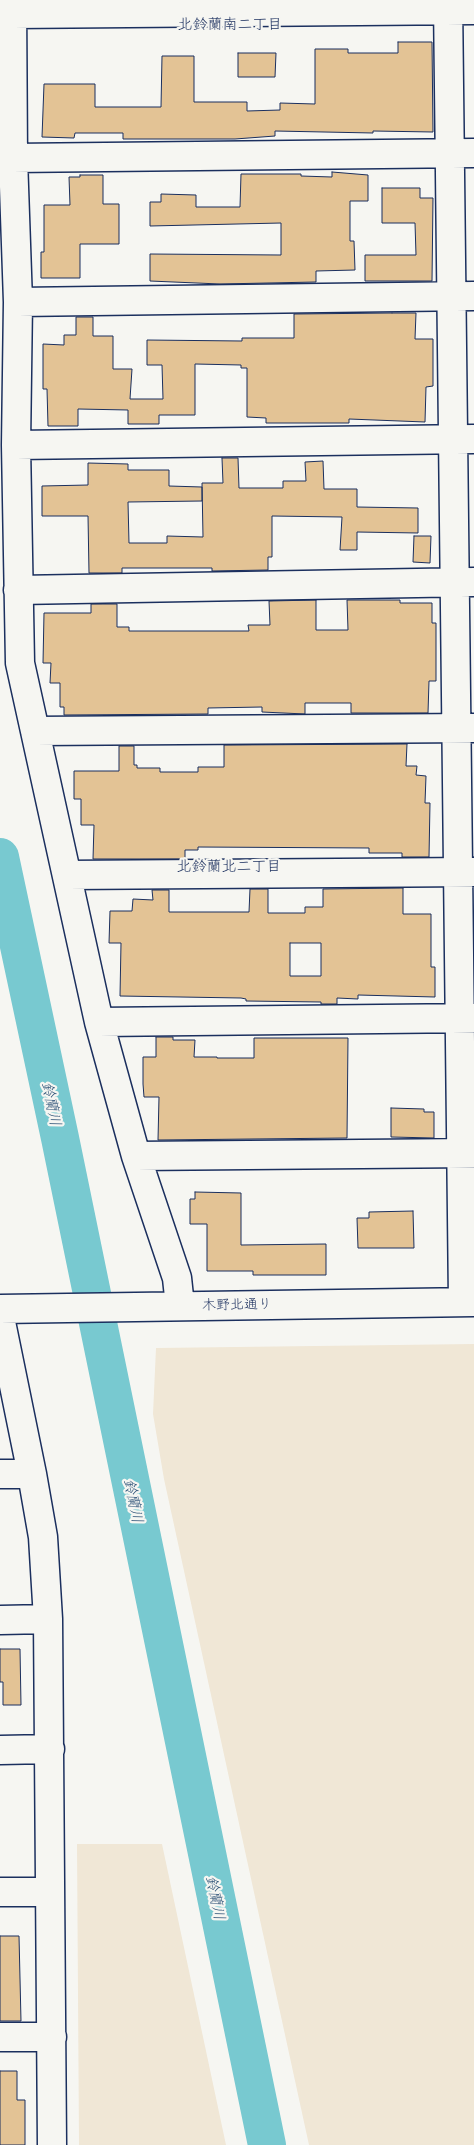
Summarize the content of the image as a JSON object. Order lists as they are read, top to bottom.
{
  "streets": {
    "street": ["木野北通り"]
  },
  "districts": ["北鈴蘭南二丁目", "北鈴蘭北二丁目"],
  "water": ["鈴蘭川"]
}
